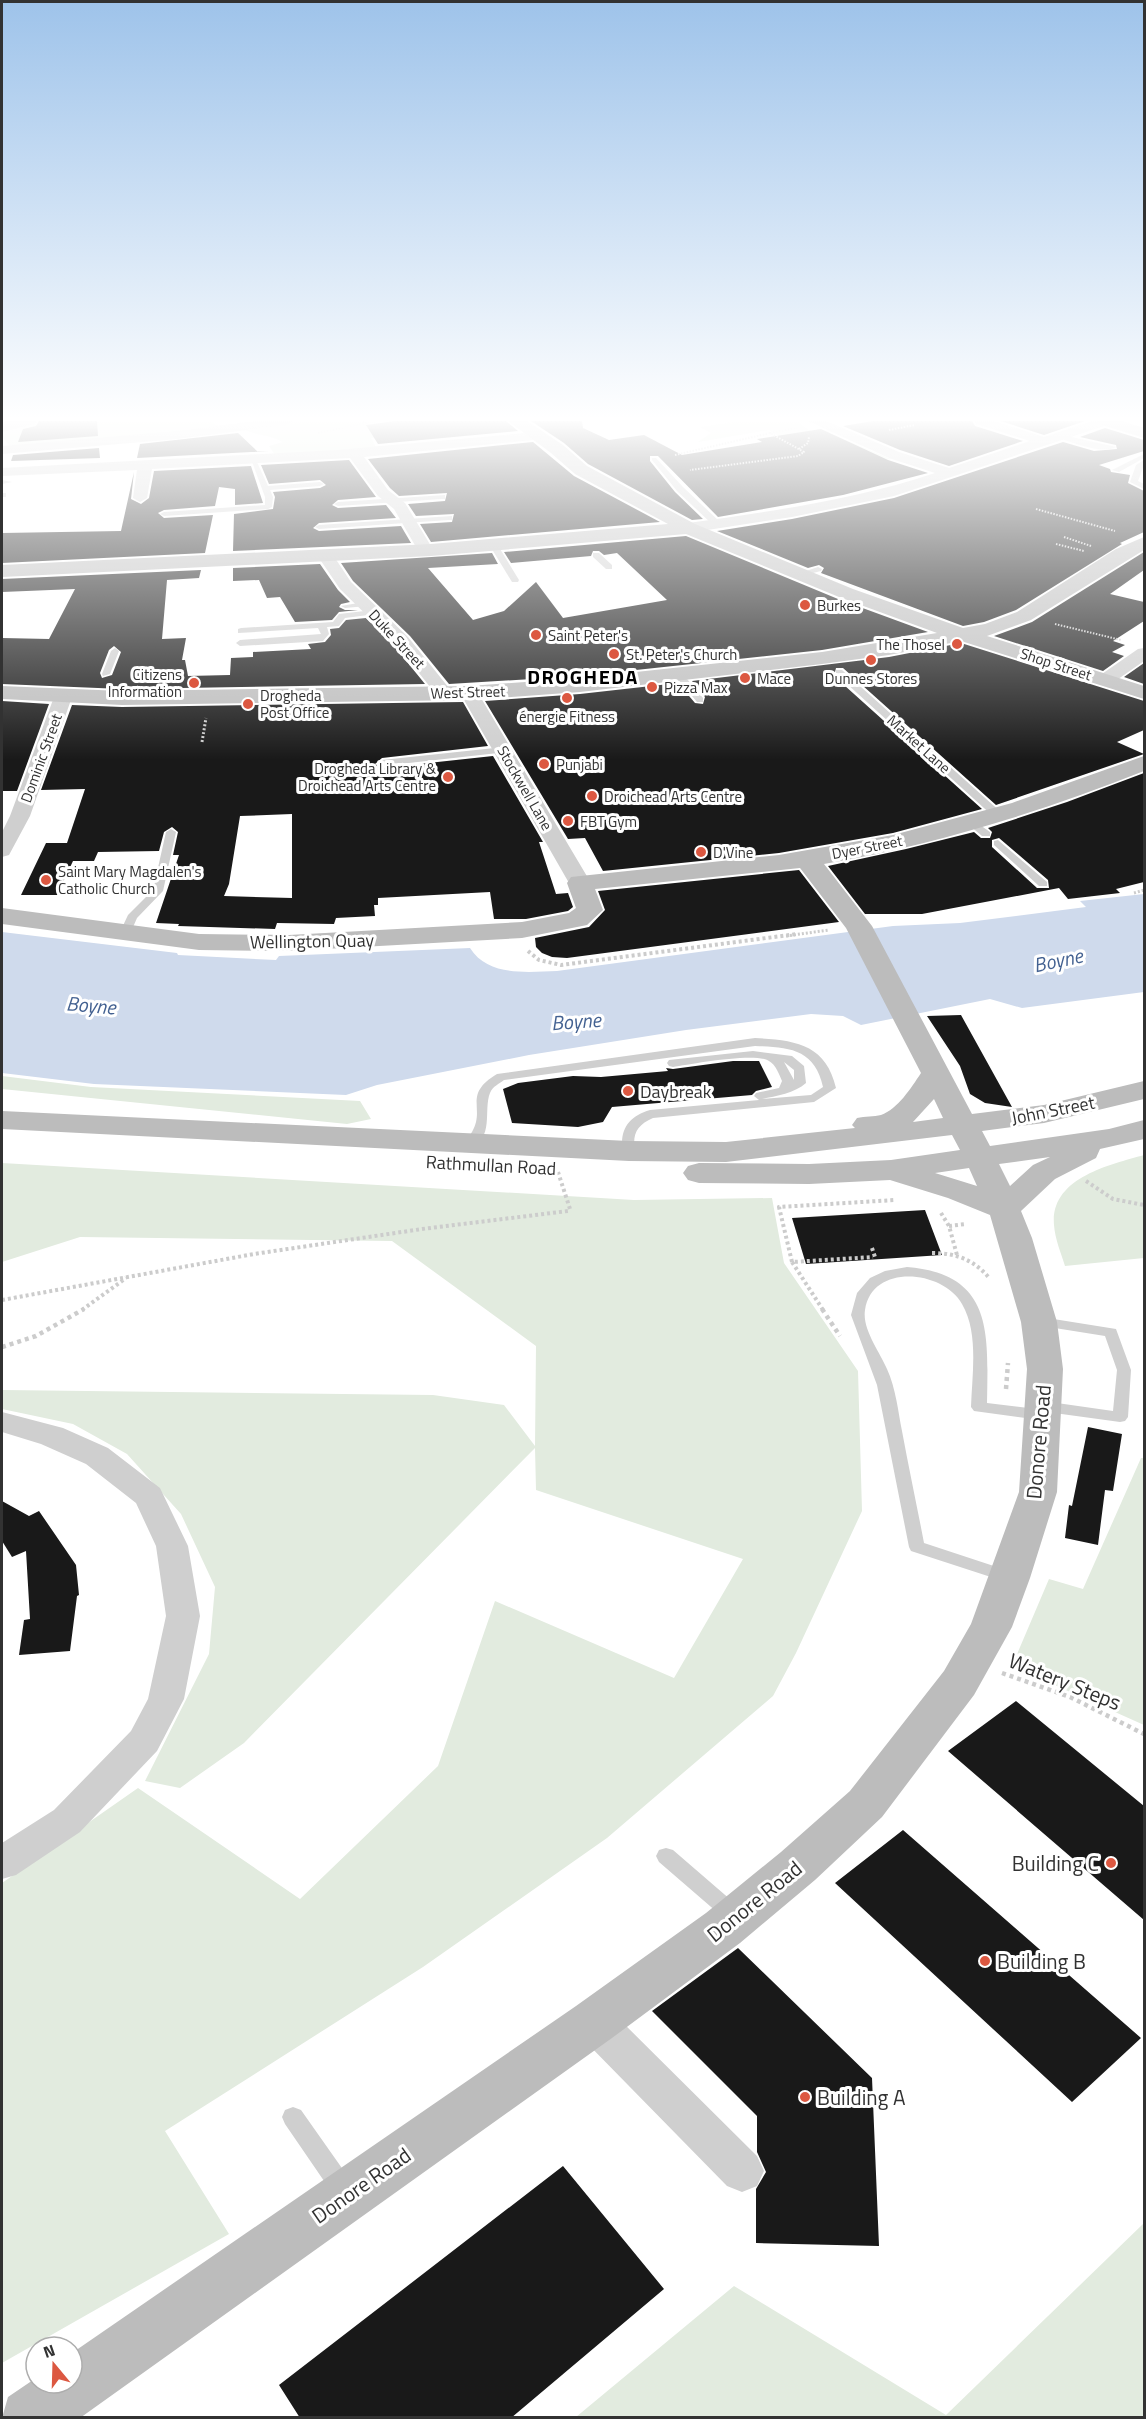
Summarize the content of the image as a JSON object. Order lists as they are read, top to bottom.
{
  "streets": {
    "street": [
      "Duke Street",
      "Shop Street",
      "West Street",
      "Dominic Street",
      "Stockwell Lane",
      "Dyer Street",
      "Wellington Quay",
      "John Street",
      "Rathmullan Road",
      "Donore Road"
    ],
    "lane": ["Market Lane"],
    "path": ["Watery Steps"]
  },
  "crossings": [
    ["Duke Street", "West Street"],
    ["Shop Street", "West Street"],
    ["West Street", "Dominic Street"],
    ["West Street", "Stockwell Lane"],
    ["Market Lane", "Dyer Street"],
    ["Stockwell Lane", "Dyer Street"],
    ["Stockwell Lane", "Wellington Quay"],
    ["Dyer Street", "Wellington Quay"],
    ["Dyer Street", "Donore Road"],
    ["John Street", "Rathmullan Road"],
    ["John Street", "Donore Road"],
    ["Rathmullan Road", "Donore Road"],
    ["Donore Road", "Watery Steps"]
  ],
  "districts": ["DROGHEDA"],
  "water": ["Boyne"],
  "places": [
    "Burkes",
    "Saint Peter's",
    "The Thosel",
    "St. Peter's Church",
    "Dunnes Stores",
    "Mace",
    "Citizens Information",
    "Pizza Max",
    "énergie Fitness",
    "Drogheda Post Office",
    "Punjabi",
    "Drogheda Library & Droichead Arts Centre",
    "Droichead Arts Centre",
    "FBT Gym",
    "D'Vine",
    "Saint Mary Magdalen's Catholic Church",
    "Daybreak",
    "Building C",
    "Building B",
    "Building A"
  ],
  "north": "top"
}
